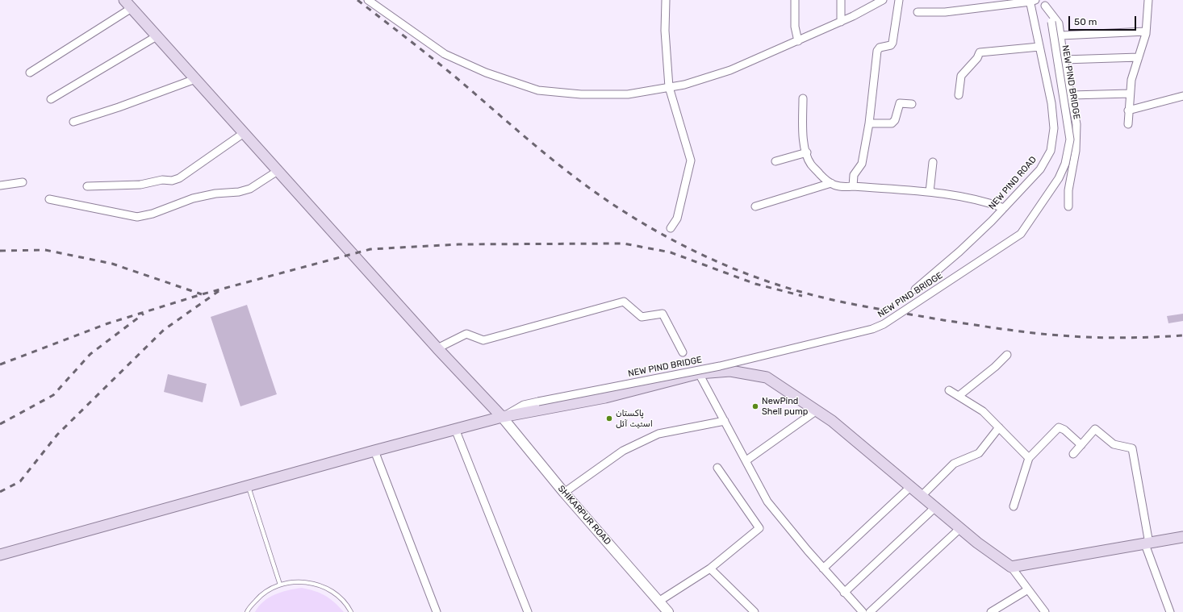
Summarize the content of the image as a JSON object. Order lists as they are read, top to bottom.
{
  "streets": {
    "street": ["NEW PIND BRIDGE", "NEW PIND ROAD", "SHIKARPUR ROAD"]
  },
  "crossings": [
    ["NEW PIND BRIDGE", "SHIKARPUR ROAD"]
  ],
  "places": ["NewPind Shell pump", "پاکستان اسٹیٹ آئل"],
  "scale_bar": "50 m"
}
